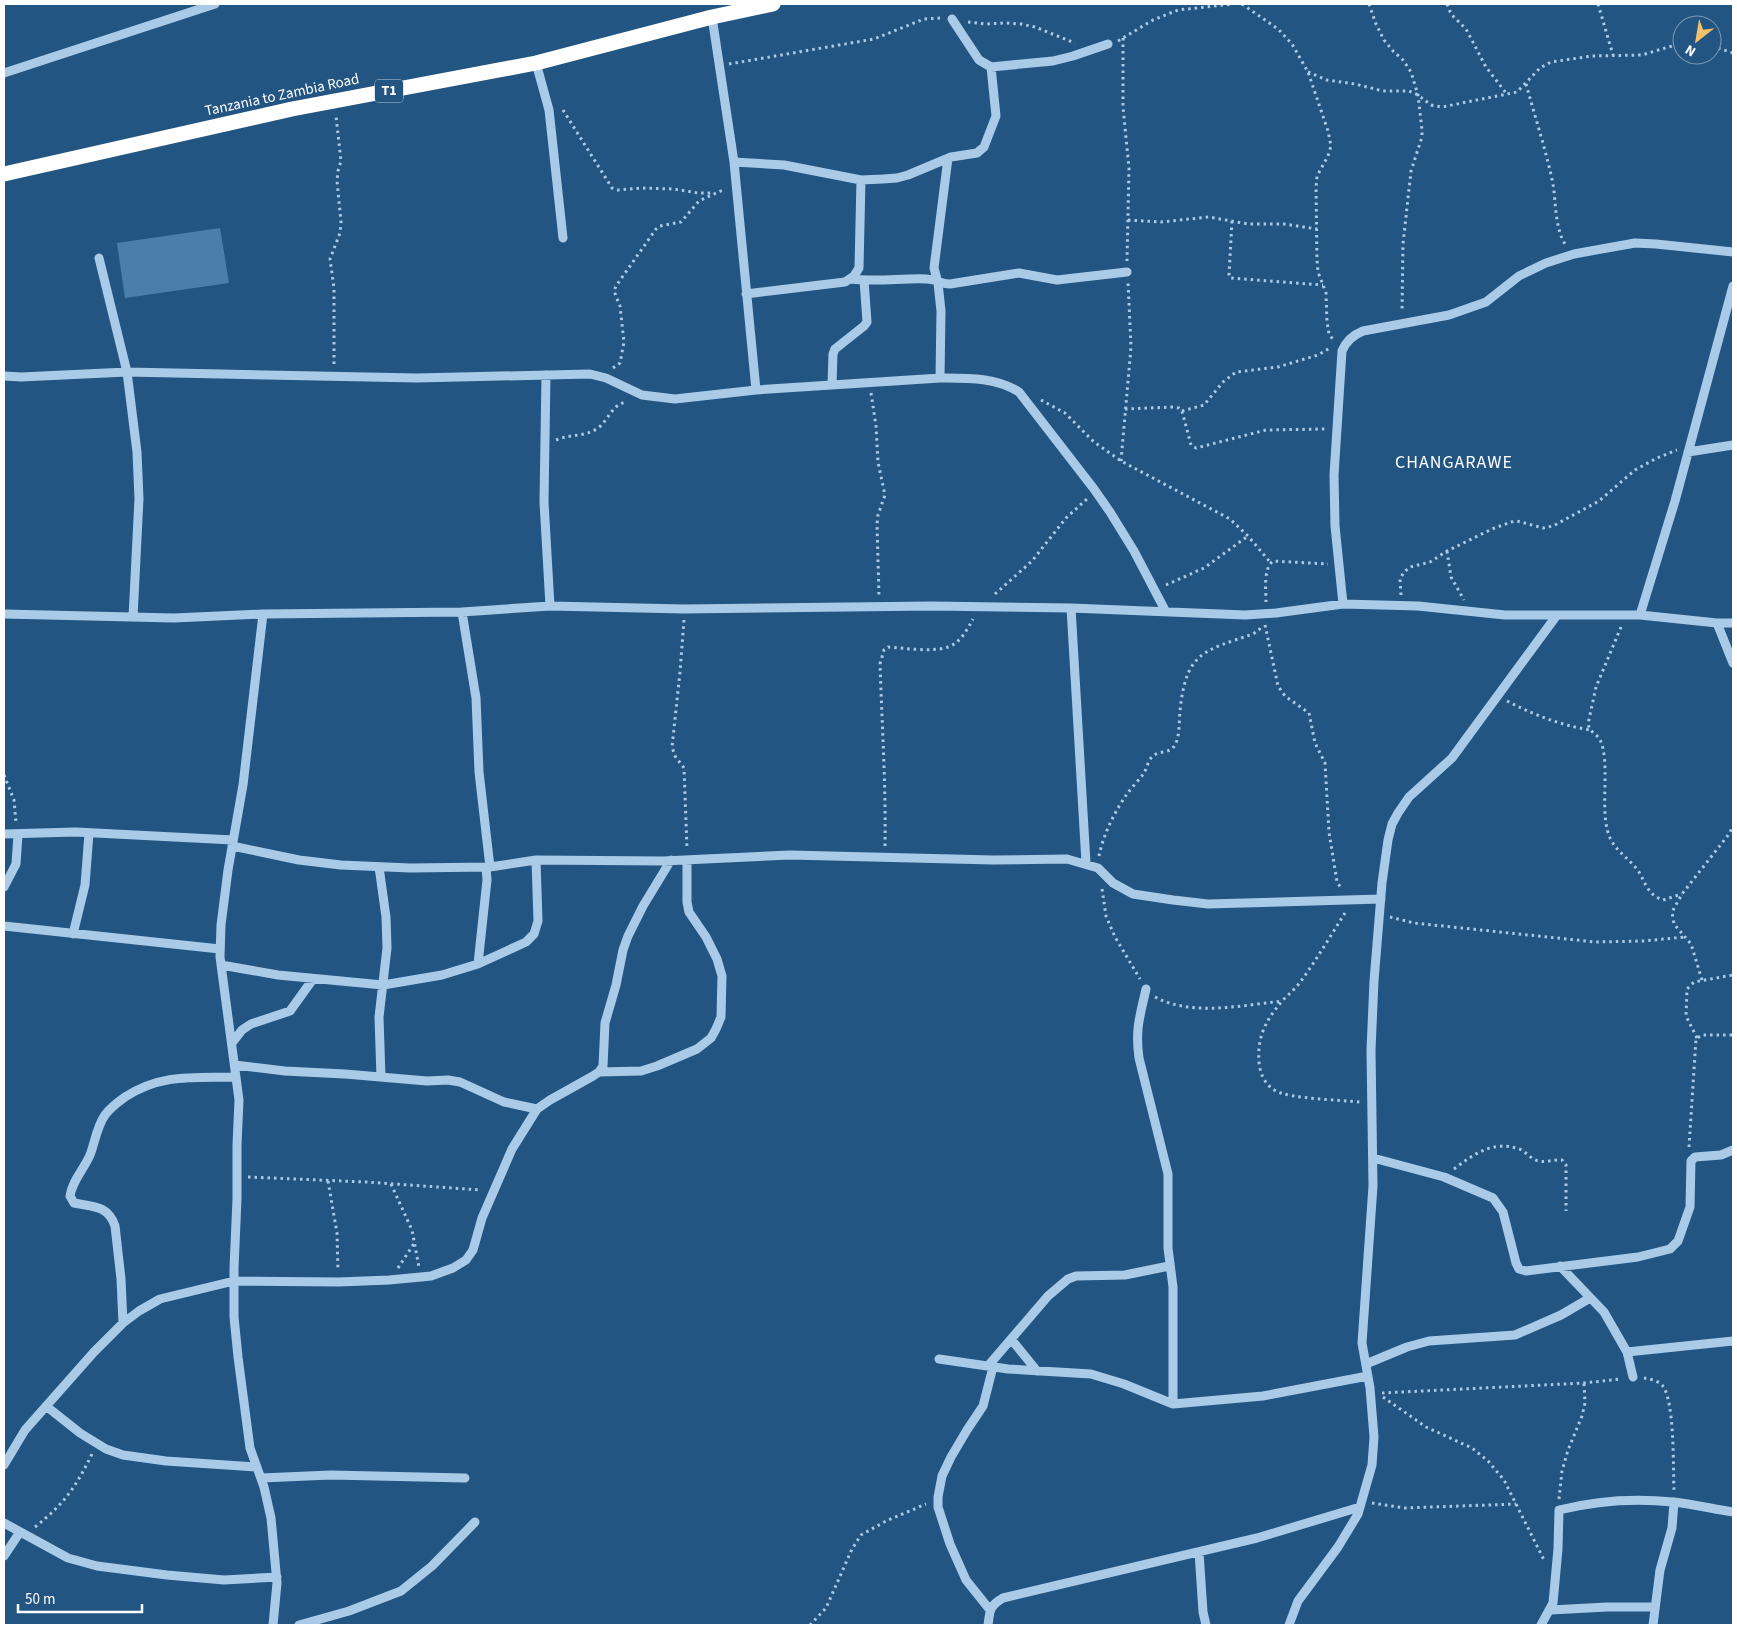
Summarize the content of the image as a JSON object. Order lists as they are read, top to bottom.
{
  "streets": {
    "highway": ["T1", "Tanzania to Zambia Road"]
  },
  "districts": ["CHANGARAWE"],
  "scale_bar": "50 m",
  "north": "bottom left"
}
